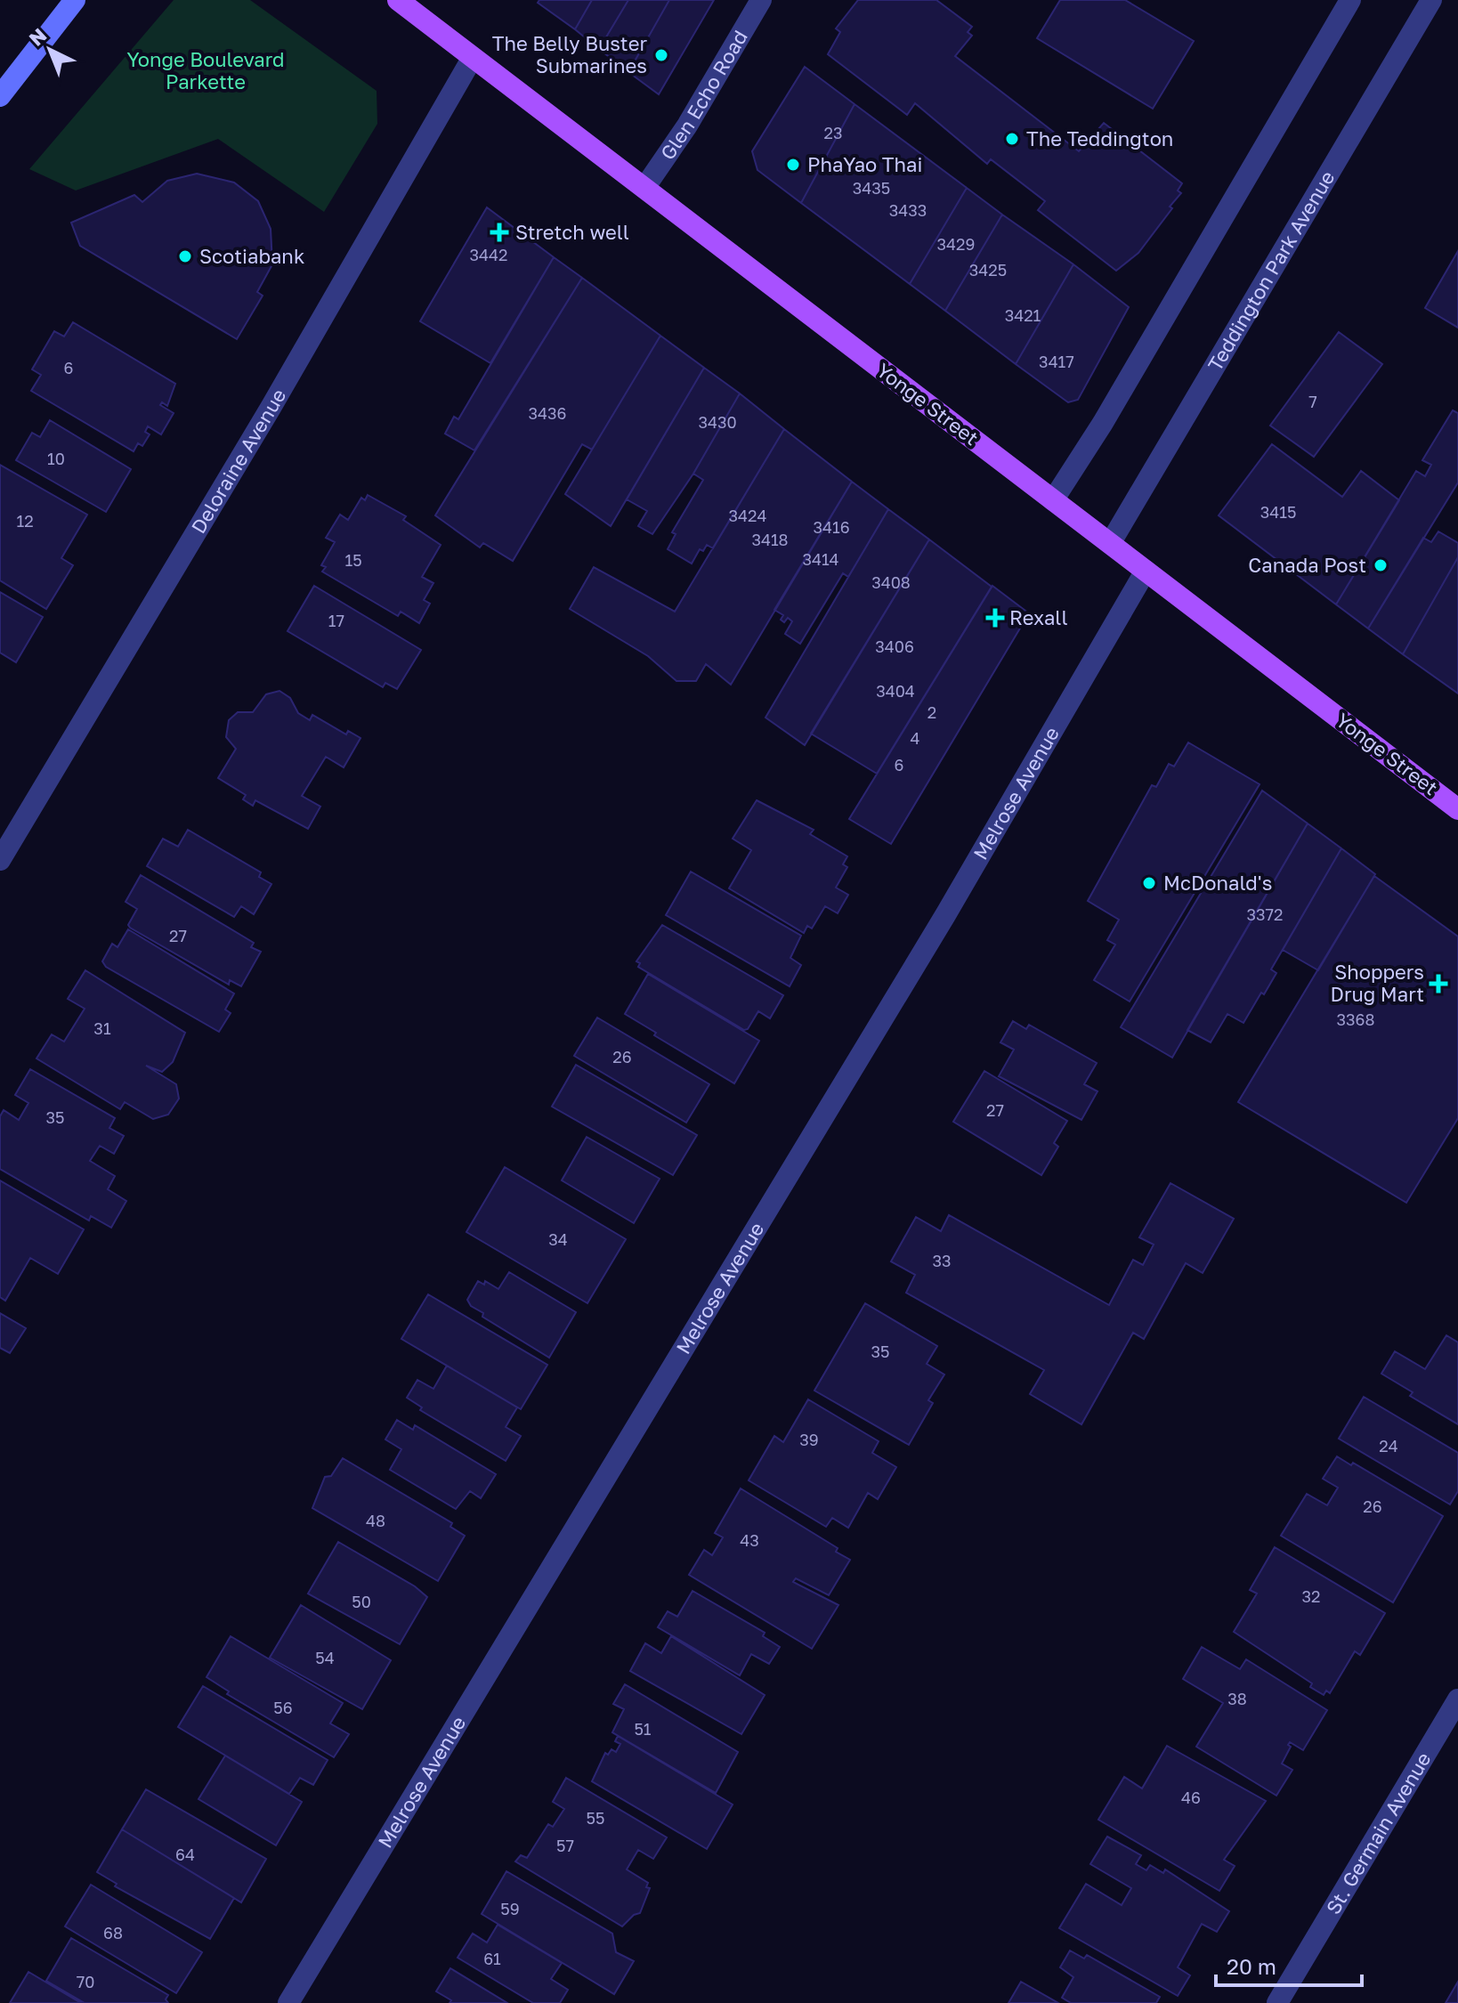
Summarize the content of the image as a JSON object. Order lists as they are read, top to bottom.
{
  "streets": {
    "main road": ["Yonge Street"],
    "street": [
      "Glen Echo Road",
      "Teddington Park Avenue",
      "Deloraine Avenue",
      "Melrose Avenue",
      "St. Germain Avenue"
    ]
  },
  "crossings": [
    ["Glen Echo Road", "Yonge Street"],
    ["Teddington Park Avenue", "Yonge Street"],
    ["Yonge Street", "Deloraine Avenue"],
    ["Yonge Street", "Melrose Avenue"]
  ],
  "parks": ["Yonge Boulevard Parkette"],
  "places": {
    "other": [
      "The Belly Buster Submarines",
      "The Teddington",
      "PhaYao Thai",
      "Scotiabank",
      "Canada Post",
      "McDonald's"
    ],
    "health": ["Stretch well", "Rexall", "Shoppers Drug Mart"]
  },
  "house_numbers": [
    "23",
    "3435",
    "3433",
    "3429",
    "3442",
    "3425",
    "3421",
    "3417",
    "6",
    "7",
    "3436",
    "3430",
    "10",
    "3415",
    "3424",
    "12",
    "3416",
    "3418",
    "3414",
    "15",
    "3408",
    "17",
    "3406",
    "3404",
    "2",
    "4",
    "6",
    "3372",
    "27",
    "3368",
    "31",
    "26",
    "27",
    "35",
    "34",
    "33",
    "35",
    "39",
    "24",
    "26",
    "48",
    "43",
    "32",
    "50",
    "54",
    "38",
    "56",
    "51",
    "46",
    "55",
    "57",
    "64",
    "59",
    "68",
    "61",
    "70"
  ],
  "scale_bar": "20 m",
  "north": "top left"
}
